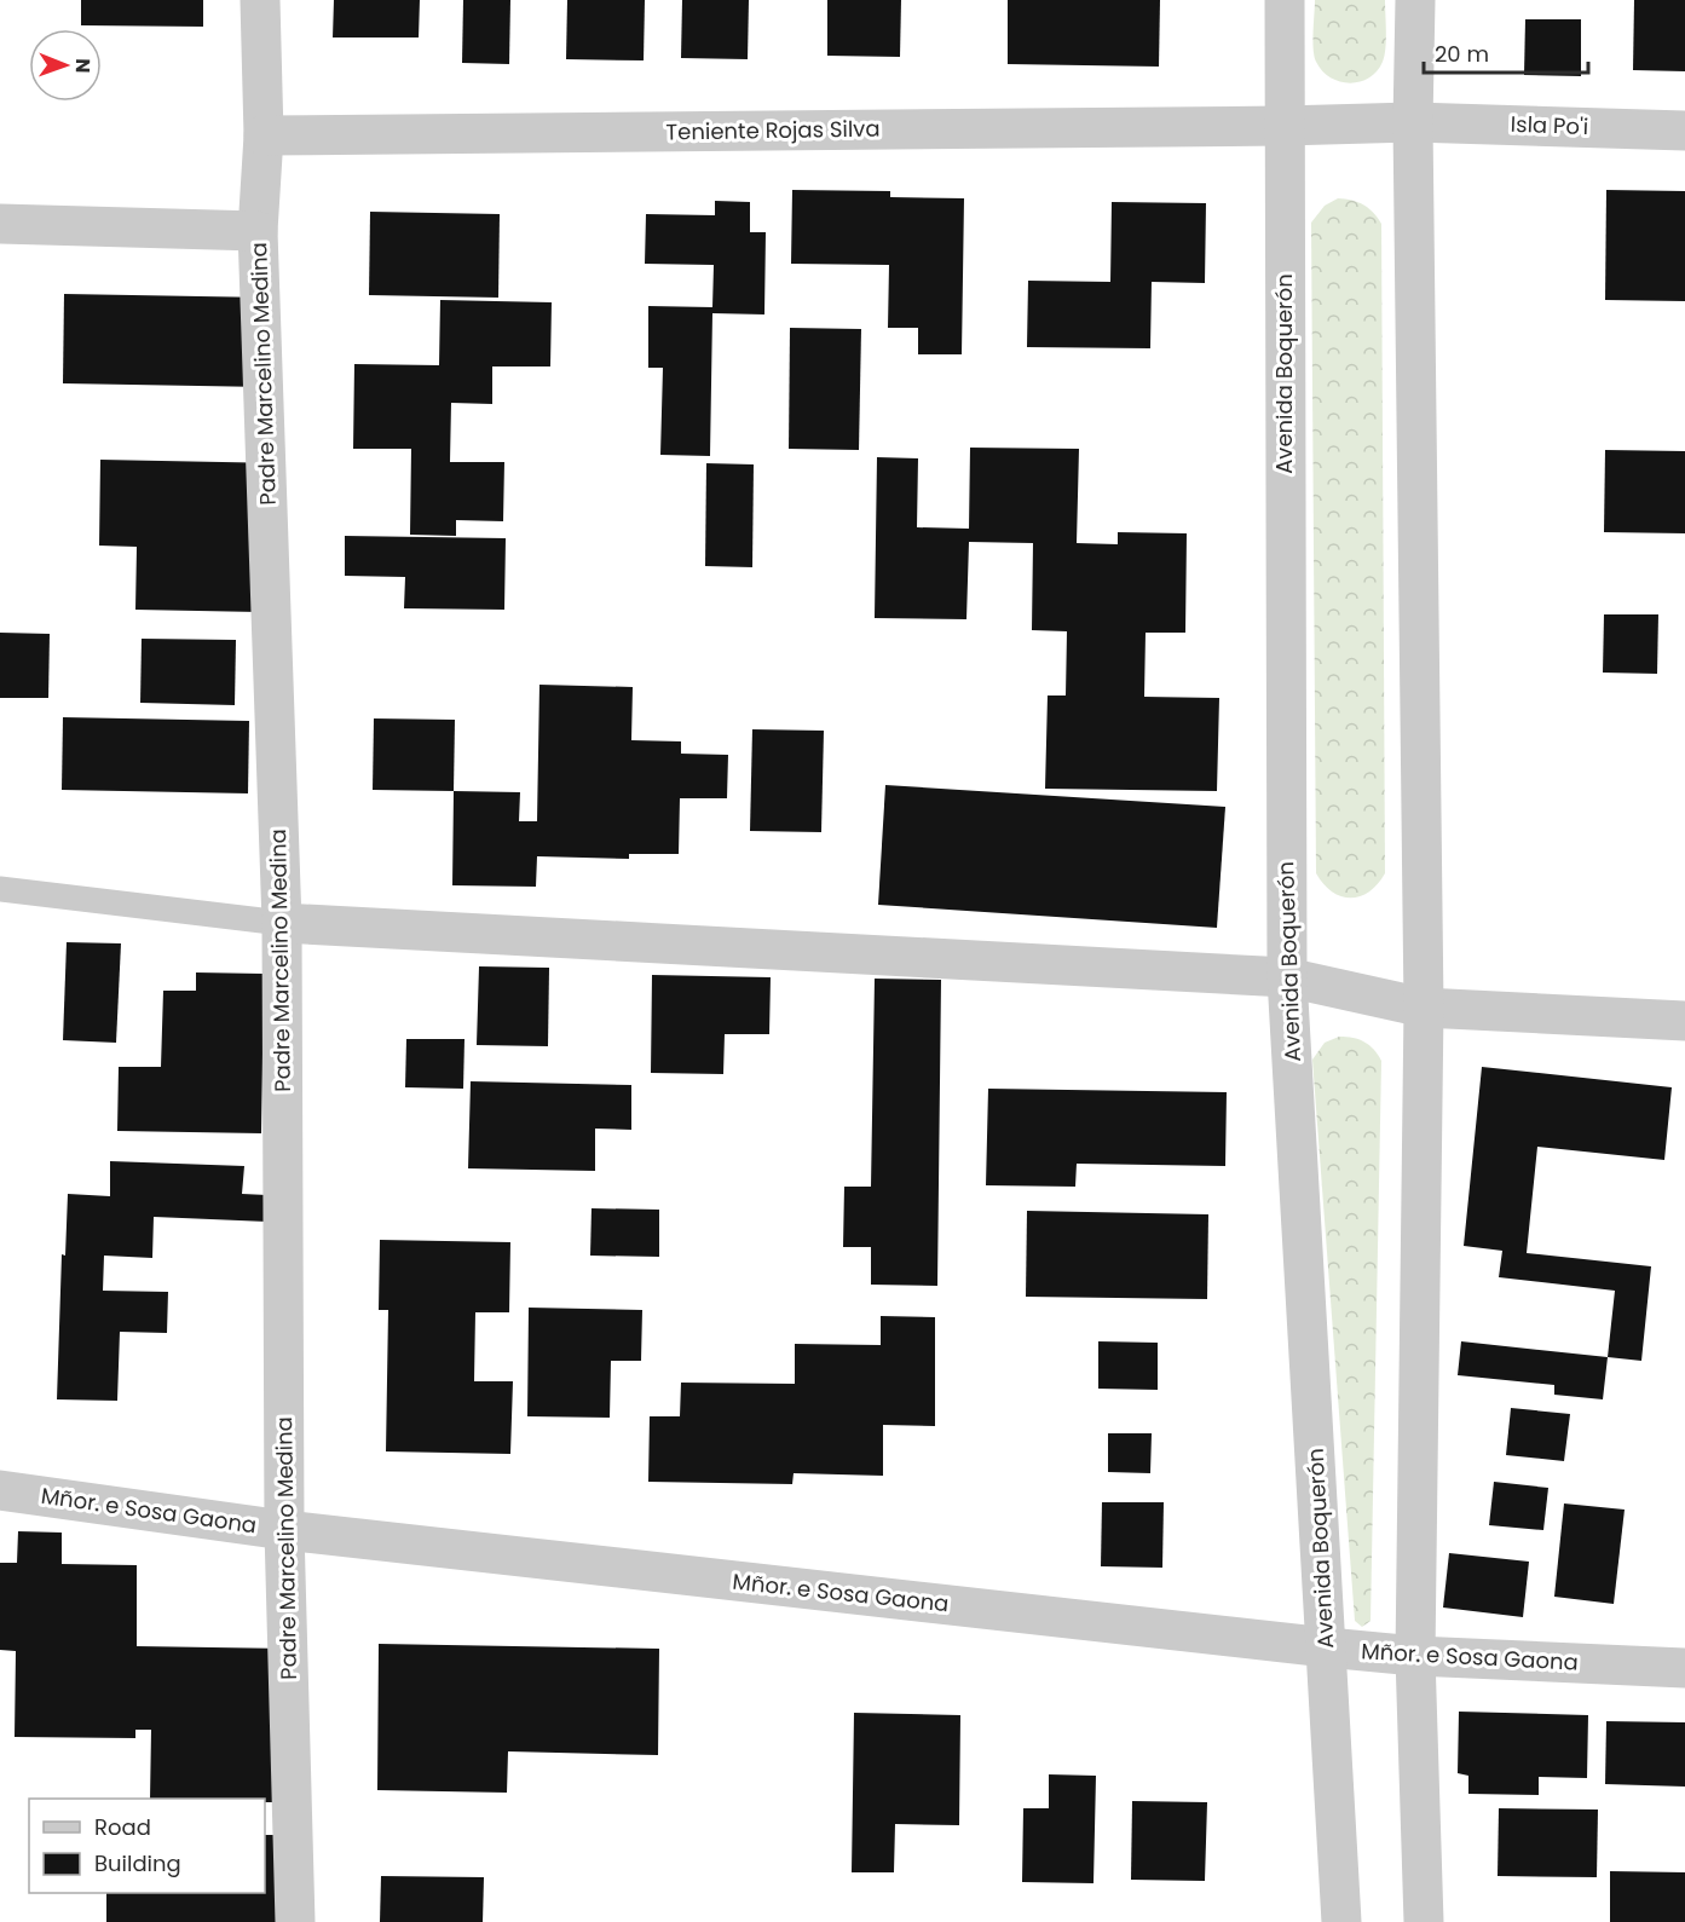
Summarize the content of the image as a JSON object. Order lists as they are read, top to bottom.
{
  "streets": {
    "street": [
      "Isla Po'i",
      "Teniente Rojas Silva",
      "Padre Marcelino Medina",
      "Avenida Boquerón",
      "Mñor. e Sosa Gaona"
    ]
  },
  "crossings": [
    ["Isla Po'i", "Teniente Rojas Silva"],
    ["Isla Po'i", "Avenida Boquerón"],
    ["Teniente Rojas Silva", "Padre Marcelino Medina"],
    ["Teniente Rojas Silva", "Avenida Boquerón"],
    ["Padre Marcelino Medina", "Mñor. e Sosa Gaona"],
    ["Avenida Boquerón", "Mñor. e Sosa Gaona"]
  ],
  "legend": ["Road", "Building"],
  "scale_bar": "20 m",
  "north": "right"
}
